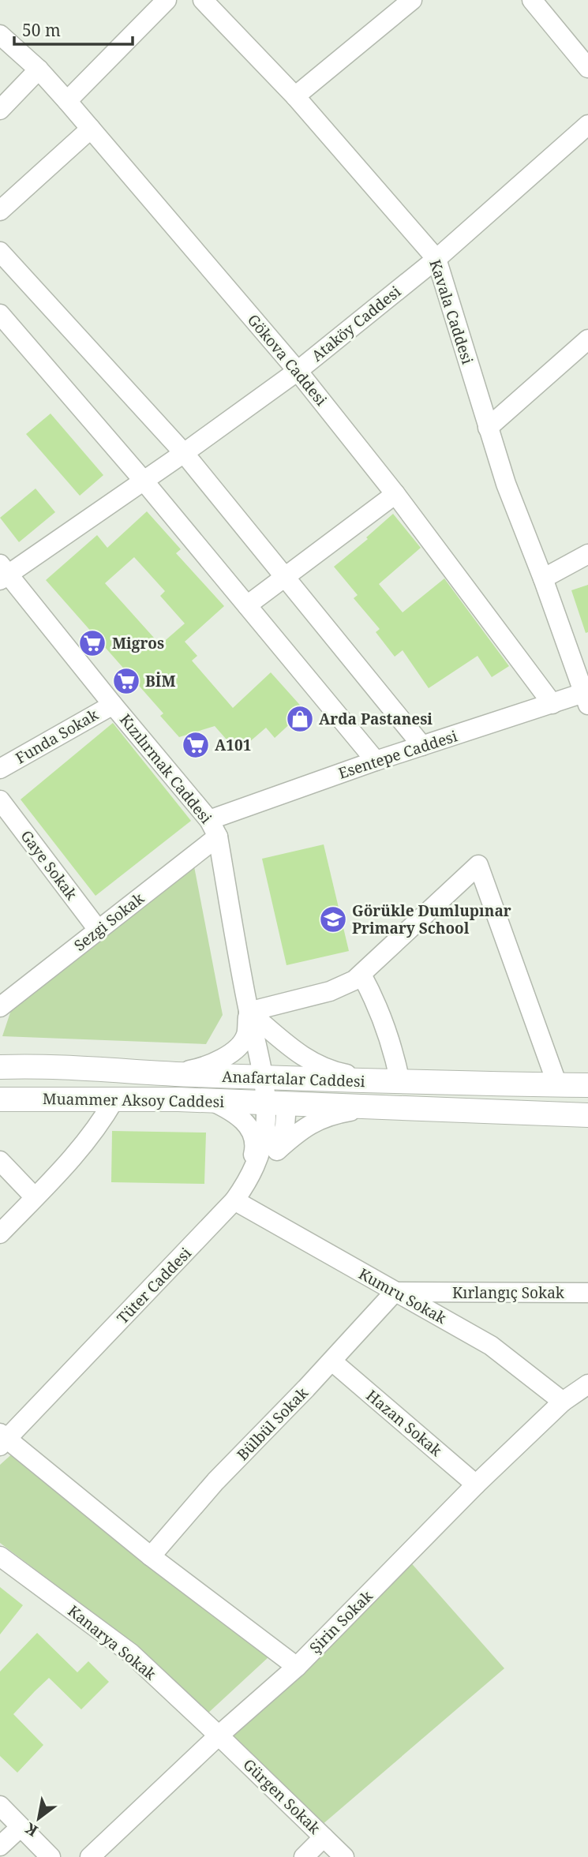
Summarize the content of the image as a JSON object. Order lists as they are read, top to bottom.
{
  "streets": {
    "main road": ["Anafartalar Caddesi", "Muammer Aksoy Caddesi"],
    "street": [
      "Kavala Caddesi",
      "Ataköy Caddesi",
      "Gökova Caddesi",
      "Funda Sokak",
      "Esentepe Caddesi",
      "Kızılırmak Caddesi",
      "Gaye Sokak",
      "Sezgi Sokak",
      "Tüter Caddesi",
      "Kırlangıç Sokak",
      "Kumru Sokak",
      "Hazan Sokak",
      "Bülbül Sokak",
      "Şirin Sokak",
      "Kanarya Sokak",
      "Gürgen Sokak"
    ]
  },
  "crossings": [
    ["Kavala Caddesi", "Ataköy Caddesi"],
    ["Kavala Caddesi", "Esentepe Caddesi"],
    ["Ataköy Caddesi", "Gökova Caddesi"],
    ["Ataköy Caddesi", "Kızılırmak Caddesi"],
    ["Gökova Caddesi", "Esentepe Caddesi"],
    ["Funda Sokak", "Kızılırmak Caddesi"],
    ["Esentepe Caddesi", "Kızılırmak Caddesi"],
    ["Esentepe Caddesi", "Sezgi Sokak"],
    ["Kızılırmak Caddesi", "Sezgi Sokak"],
    ["Kızılırmak Caddesi", "Anafartalar Caddesi"],
    ["Kızılırmak Caddesi", "Muammer Aksoy Caddesi"],
    ["Kızılırmak Caddesi", "Tüter Caddesi"],
    ["Gaye Sokak", "Sezgi Sokak"],
    ["Anafartalar Caddesi", "Muammer Aksoy Caddesi"],
    ["Anafartalar Caddesi", "Tüter Caddesi"],
    ["Muammer Aksoy Caddesi", "Tüter Caddesi"],
    ["Tüter Caddesi", "Kumru Sokak"],
    ["Kırlangıç Sokak", "Kumru Sokak"],
    ["Kırlangıç Sokak", "Bülbül Sokak"],
    ["Kumru Sokak", "Bülbül Sokak"],
    ["Kumru Sokak", "Şirin Sokak"],
    ["Hazan Sokak", "Bülbül Sokak"],
    ["Hazan Sokak", "Şirin Sokak"],
    ["Şirin Sokak", "Kanarya Sokak"],
    ["Şirin Sokak", "Gürgen Sokak"],
    ["Kanarya Sokak", "Gürgen Sokak"]
  ],
  "places": {
    "supermarket": ["Migros", "BİM", "A101"],
    "shop": ["Arda Pastanesi"],
    "school or university": ["Görükle Dumlupınar Primary School"]
  },
  "scale_bar": "50 m",
  "north": "bottom left"
}
